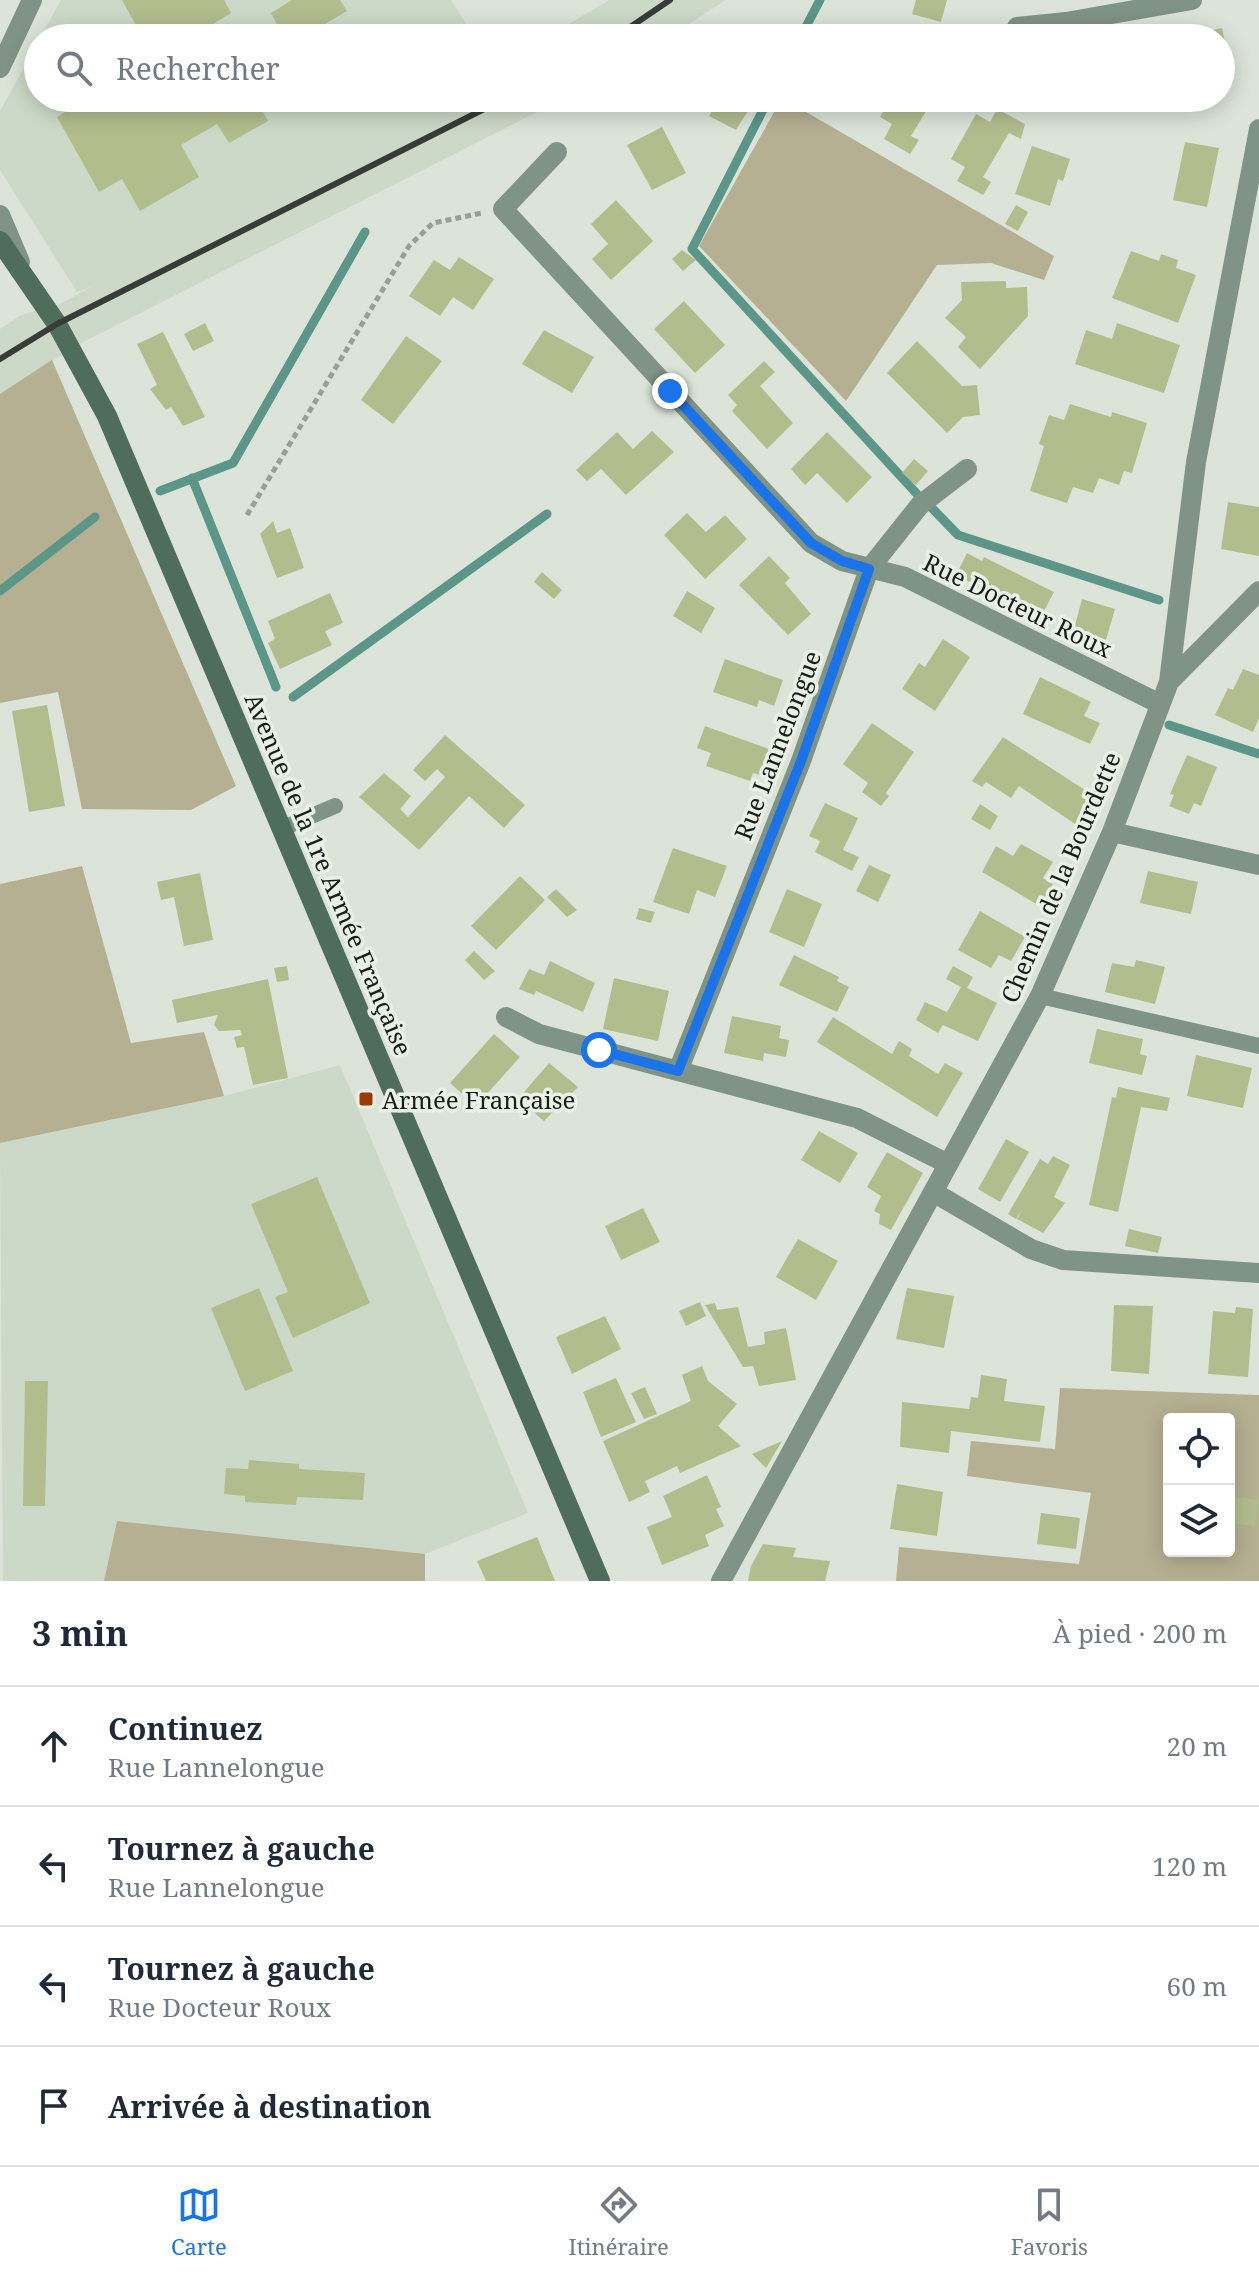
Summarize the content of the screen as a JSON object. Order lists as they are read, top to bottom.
{
  "streets": {
    "main road": ["Avenue de la 1re Armée Française"],
    "street": ["Rue Docteur Roux", "Rue Lannelongue", "Chemin de la Bourdette"]
  },
  "crossings": [
    ["Rue Docteur Roux", "Rue Lannelongue"],
    ["Rue Docteur Roux", "Chemin de la Bourdette"]
  ],
  "places": {
    "transit": ["Armée Française"]
  },
  "page": {
    "search": "Rechercher",
    "heading": ["3 min", "À pied · 200 m"],
    "list": [
      ["Continuez", "Rue Lannelongue", "20 m"],
      ["Tournez à gauche", "Rue Lannelongue", "120 m"],
      ["Tournez à gauche", "Rue Docteur Roux", "60 m"],
      "Arrivée à destination"
    ],
    "nav": ["Carte", "Itinéraire", "Favoris"]
  }
}
